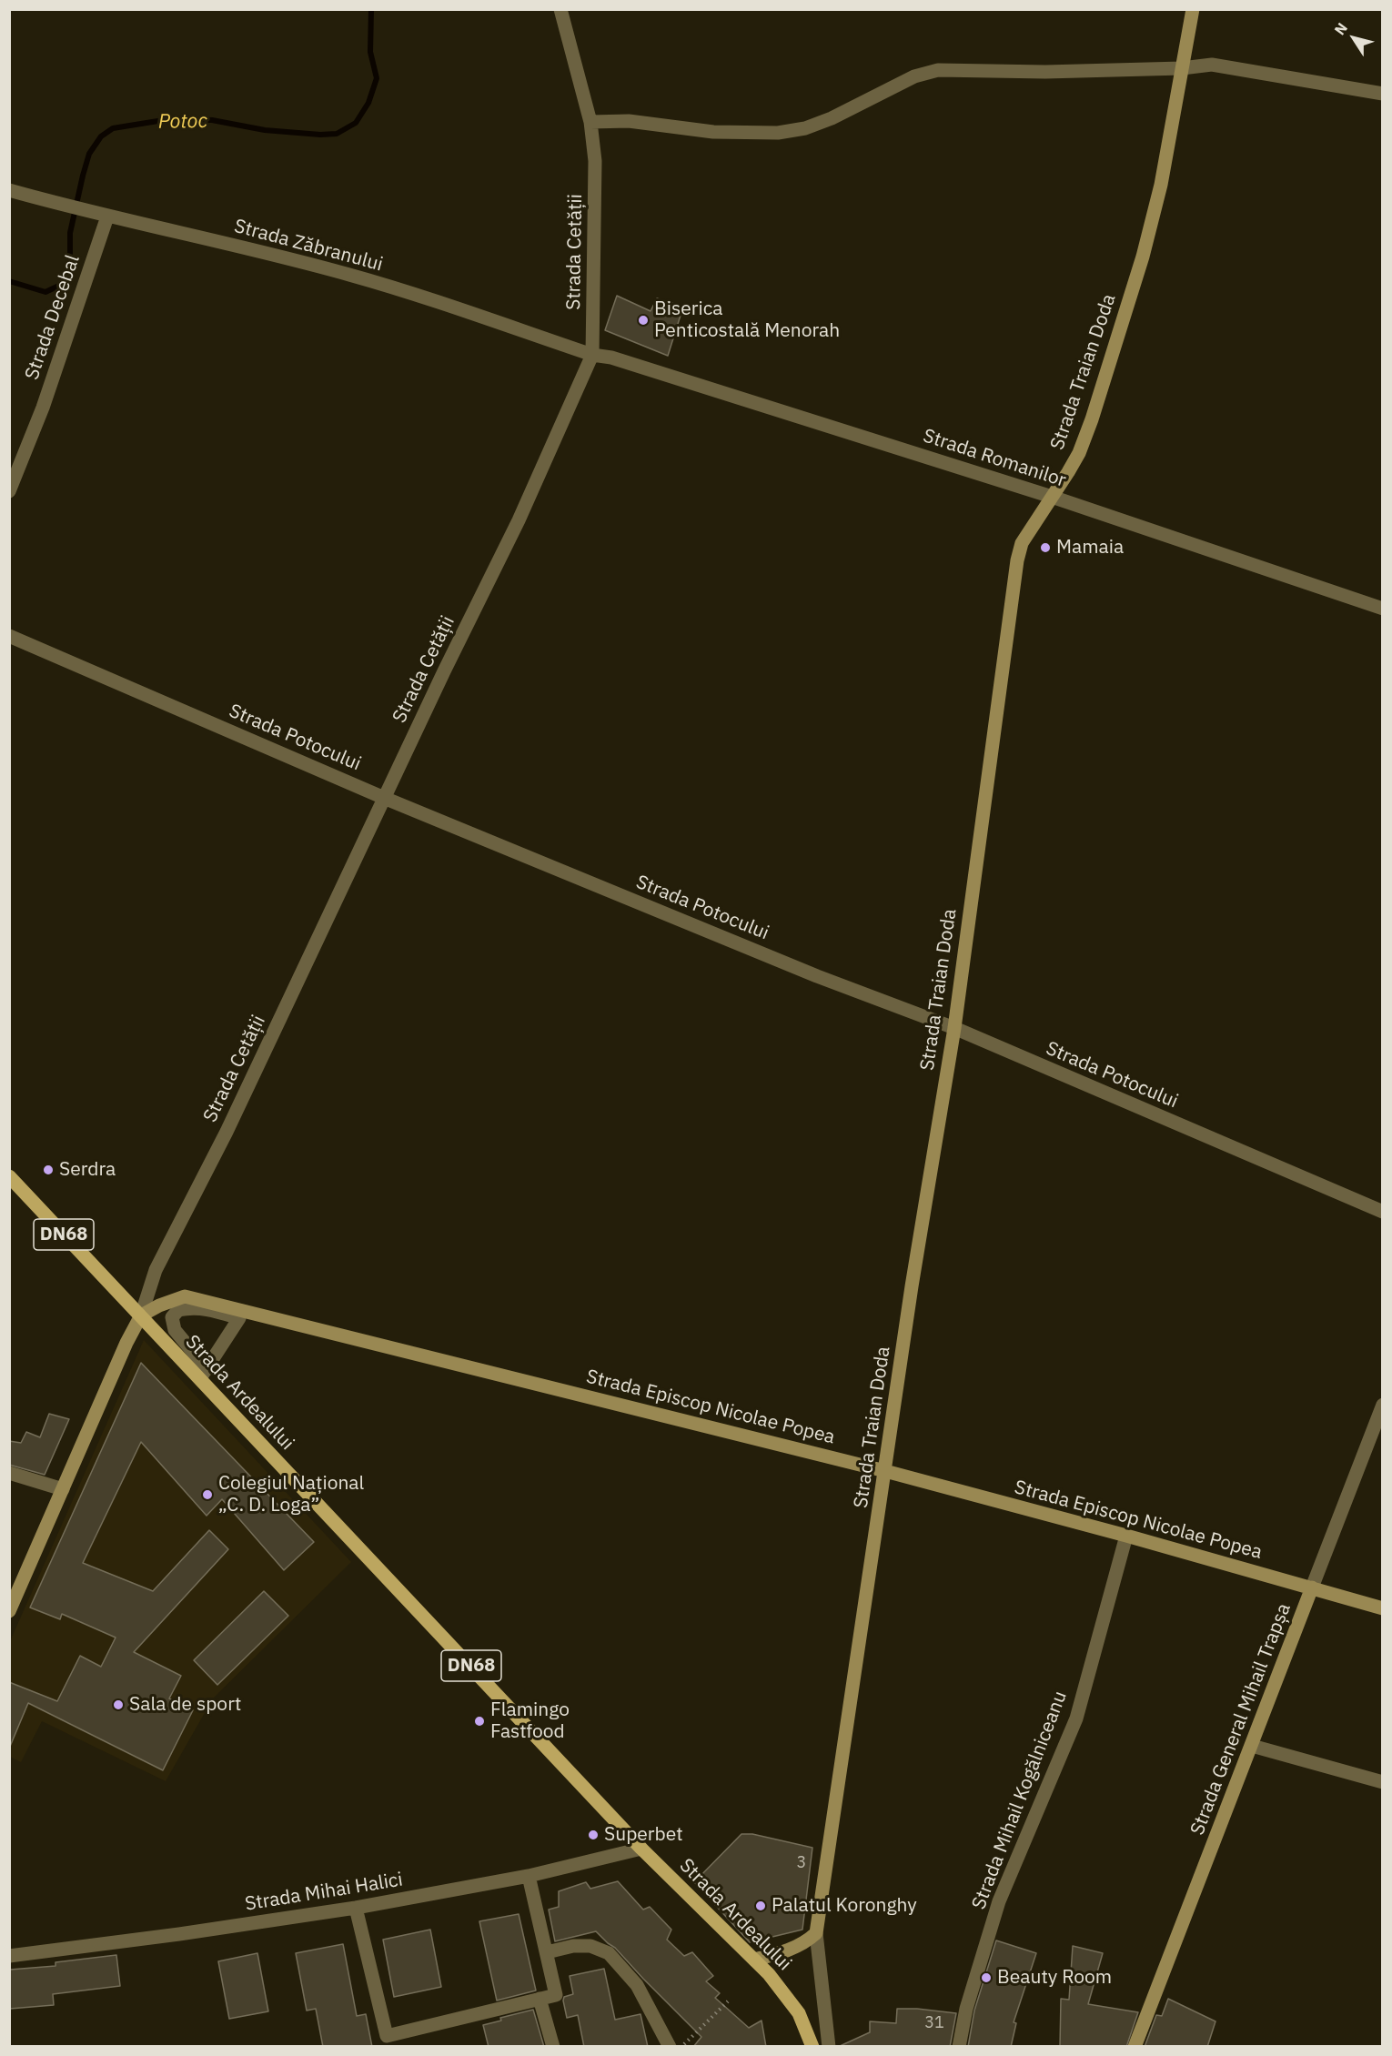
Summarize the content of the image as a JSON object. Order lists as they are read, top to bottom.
{
  "streets": {
    "main road": ["DN68", "Strada Ardealului"],
    "street": [
      "Strada Zăbranului",
      "Strada Cetății",
      "Strada Decebal",
      "Strada Traian Doda",
      "Strada Romanilor",
      "Strada Potocului",
      "Strada Episcop Nicolae Popea",
      "Strada General Mihail Trapșa",
      "Strada Mihail Kogălniceanu",
      "Strada Mihai Halici"
    ]
  },
  "crossings": [
    ["Strada Zăbranului", "Strada Cetății"],
    ["Strada Zăbranului", "Strada Decebal"],
    ["Strada Zăbranului", "Strada Romanilor"],
    ["Strada Cetății", "Strada Romanilor"],
    ["Strada Cetății", "Strada Potocului"],
    ["Strada Cetății", "Strada Ardealului"],
    ["Strada Cetății", "Strada Episcop Nicolae Popea"],
    ["Strada Traian Doda", "Strada Romanilor"],
    ["Strada Traian Doda", "Strada Potocului"],
    ["Strada Traian Doda", "Strada Episcop Nicolae Popea"],
    ["Strada Ardealului", "Strada Episcop Nicolae Popea"],
    ["Strada Ardealului", "Strada Mihai Halici"],
    ["Strada Episcop Nicolae Popea", "Strada General Mihail Trapșa"],
    ["Strada Episcop Nicolae Popea", "Strada Mihail Kogălniceanu"]
  ],
  "water": ["Potoc"],
  "places": [
    "Biserica Penticostală Menorah",
    "Mamaia",
    "Serdra",
    "Colegiul Național „C. D. Loga”",
    "Sala de sport",
    "Flamingo Fastfood",
    "Superbet",
    "Palatul Koronghy",
    "Beauty Room"
  ],
  "house_numbers": ["3", "31"],
  "north": "top left"
}
